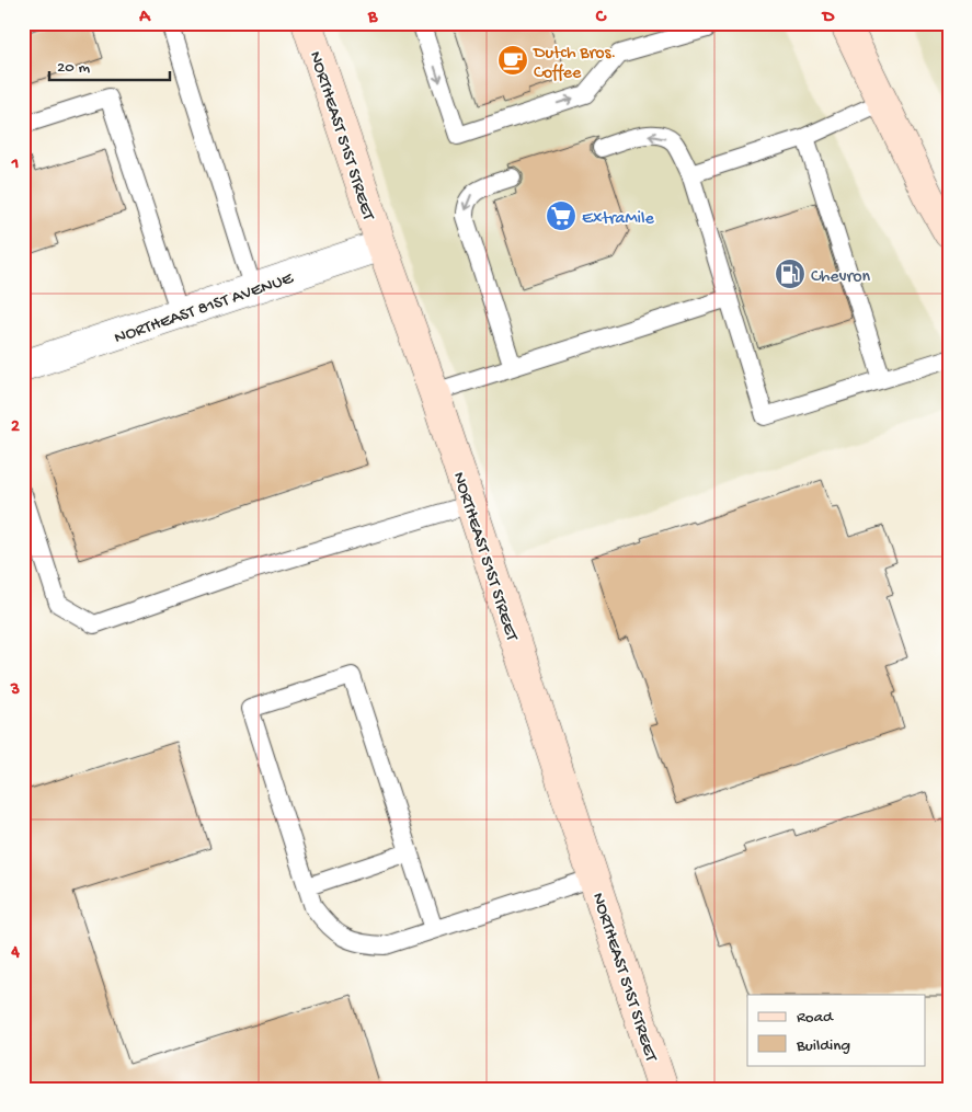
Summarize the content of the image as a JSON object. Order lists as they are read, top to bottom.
{
  "streets": {
    "street": ["NORTHEAST 51ST STREET", "NORTHEAST 81ST AVENUE"]
  },
  "crossings": [
    ["NORTHEAST 51ST STREET", "NORTHEAST 81ST AVENUE"]
  ],
  "places": {
    "cafe": ["Dutch Bros. Coffee"],
    "supermarket": ["ExtraMile"],
    "fuel station": ["Chevron"]
  },
  "legend": ["Road", "Building"],
  "scale_bar": "20 m",
  "grid": {
    "columns": [
      "A",
      "B",
      "C",
      "D"
    ],
    "rows": [
      "1",
      "2",
      "3",
      "4"
    ]
  }
}
